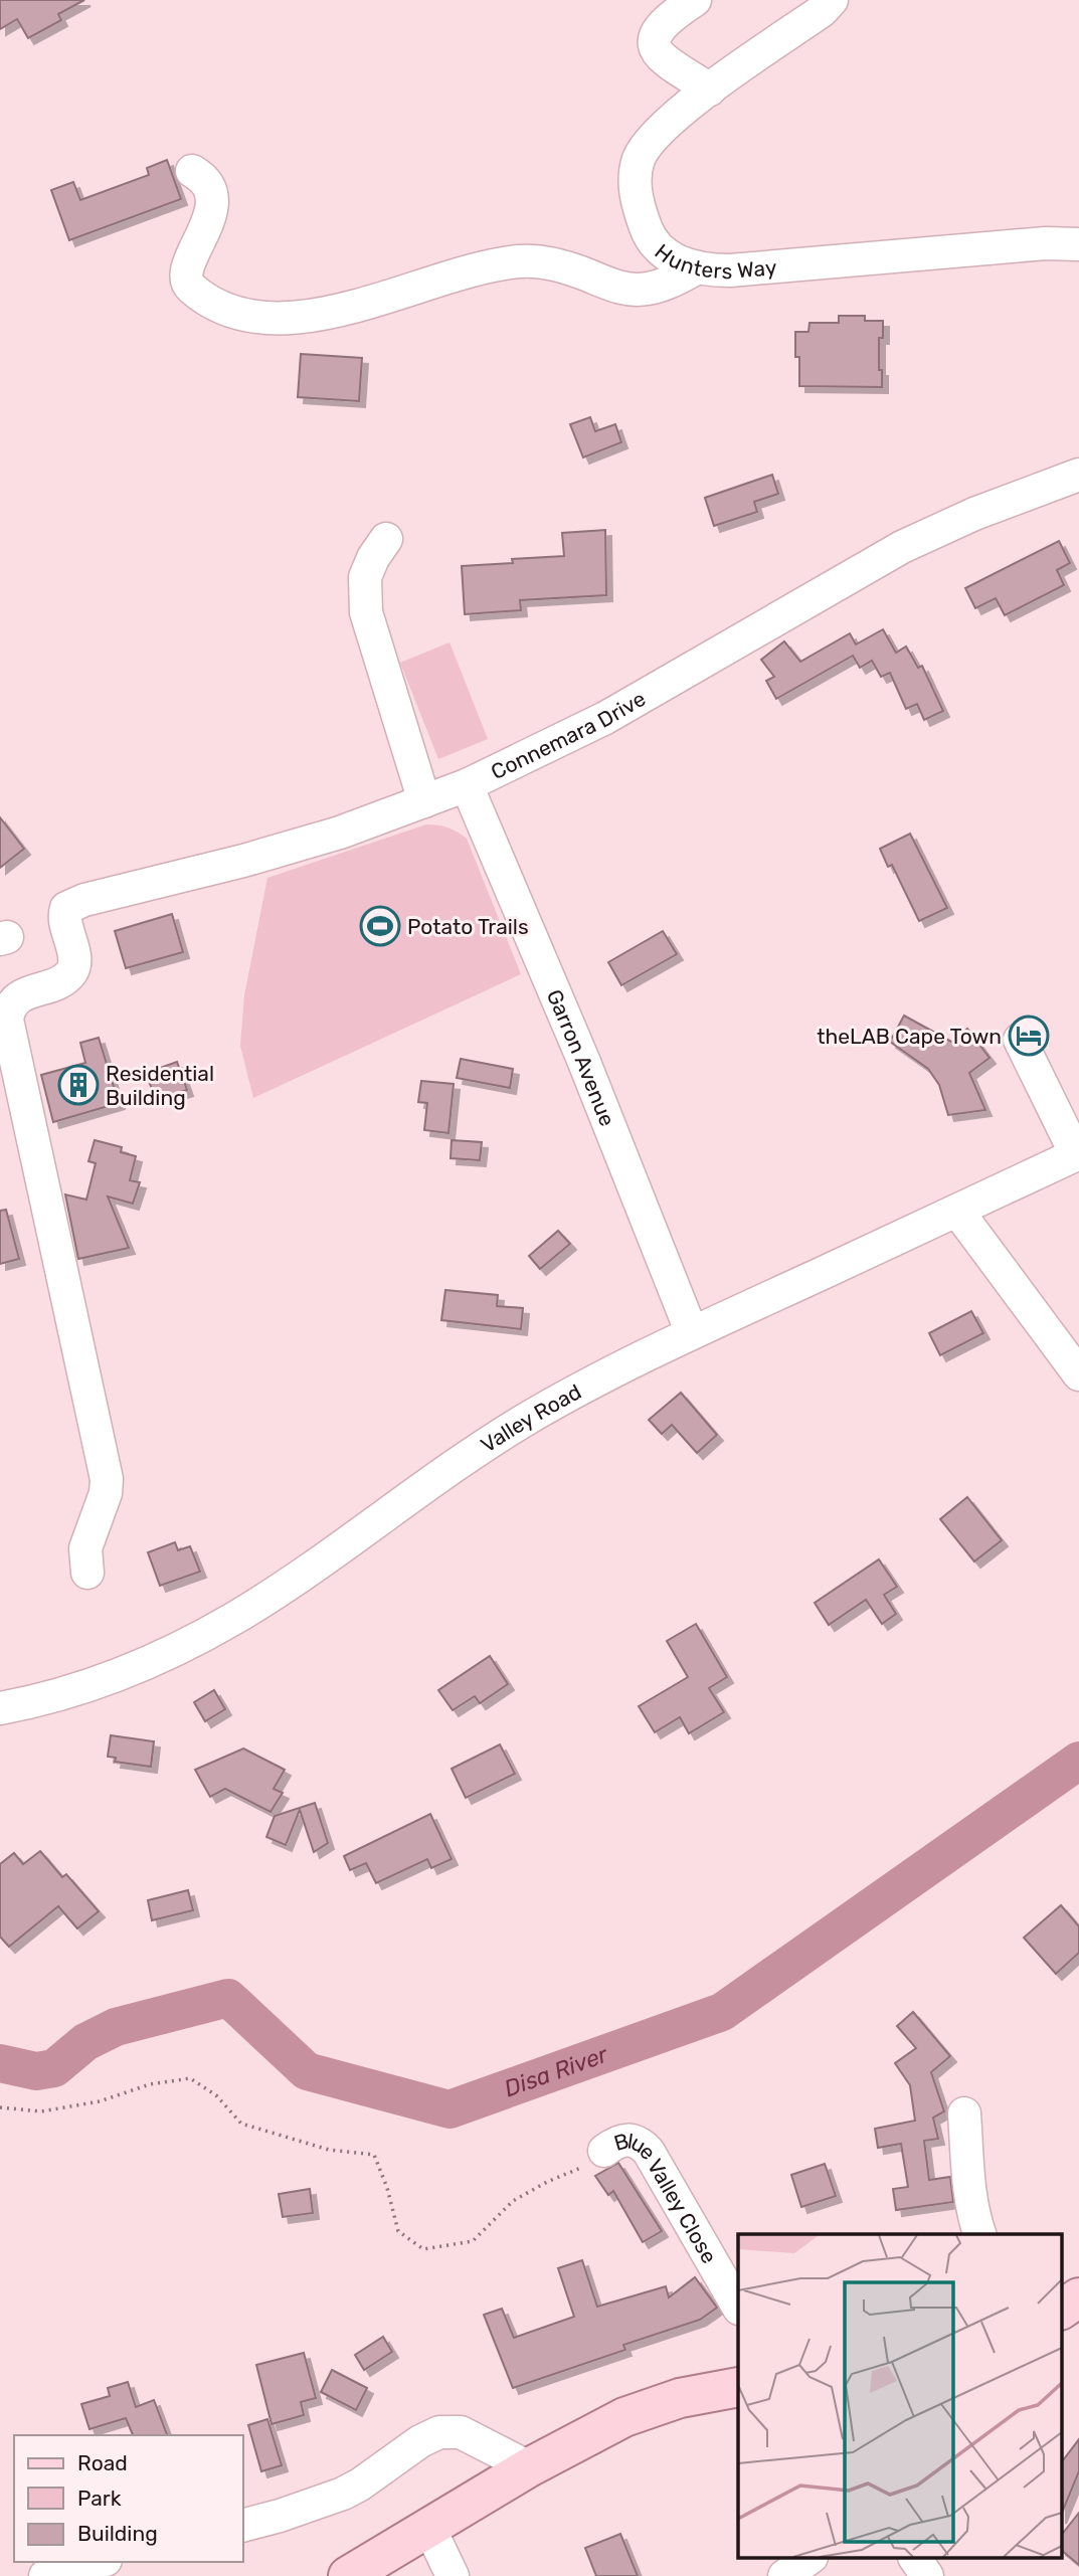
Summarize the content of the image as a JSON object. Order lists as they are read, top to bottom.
{
  "streets": {
    "street": [
      "Hunters Way",
      "Connemara Drive",
      "Garron Avenue",
      "Valley Road",
      "Blue Valley Close"
    ]
  },
  "crossings": [
    ["Connemara Drive", "Garron Avenue"],
    ["Garron Avenue", "Valley Road"]
  ],
  "water": ["Disa River"],
  "places": {
    "sports": ["Potato Trails"],
    "hotel": ["theLAB Cape Town"],
    "building": ["Residential Building"]
  },
  "legend": ["Road", "Park", "Building"]
}
